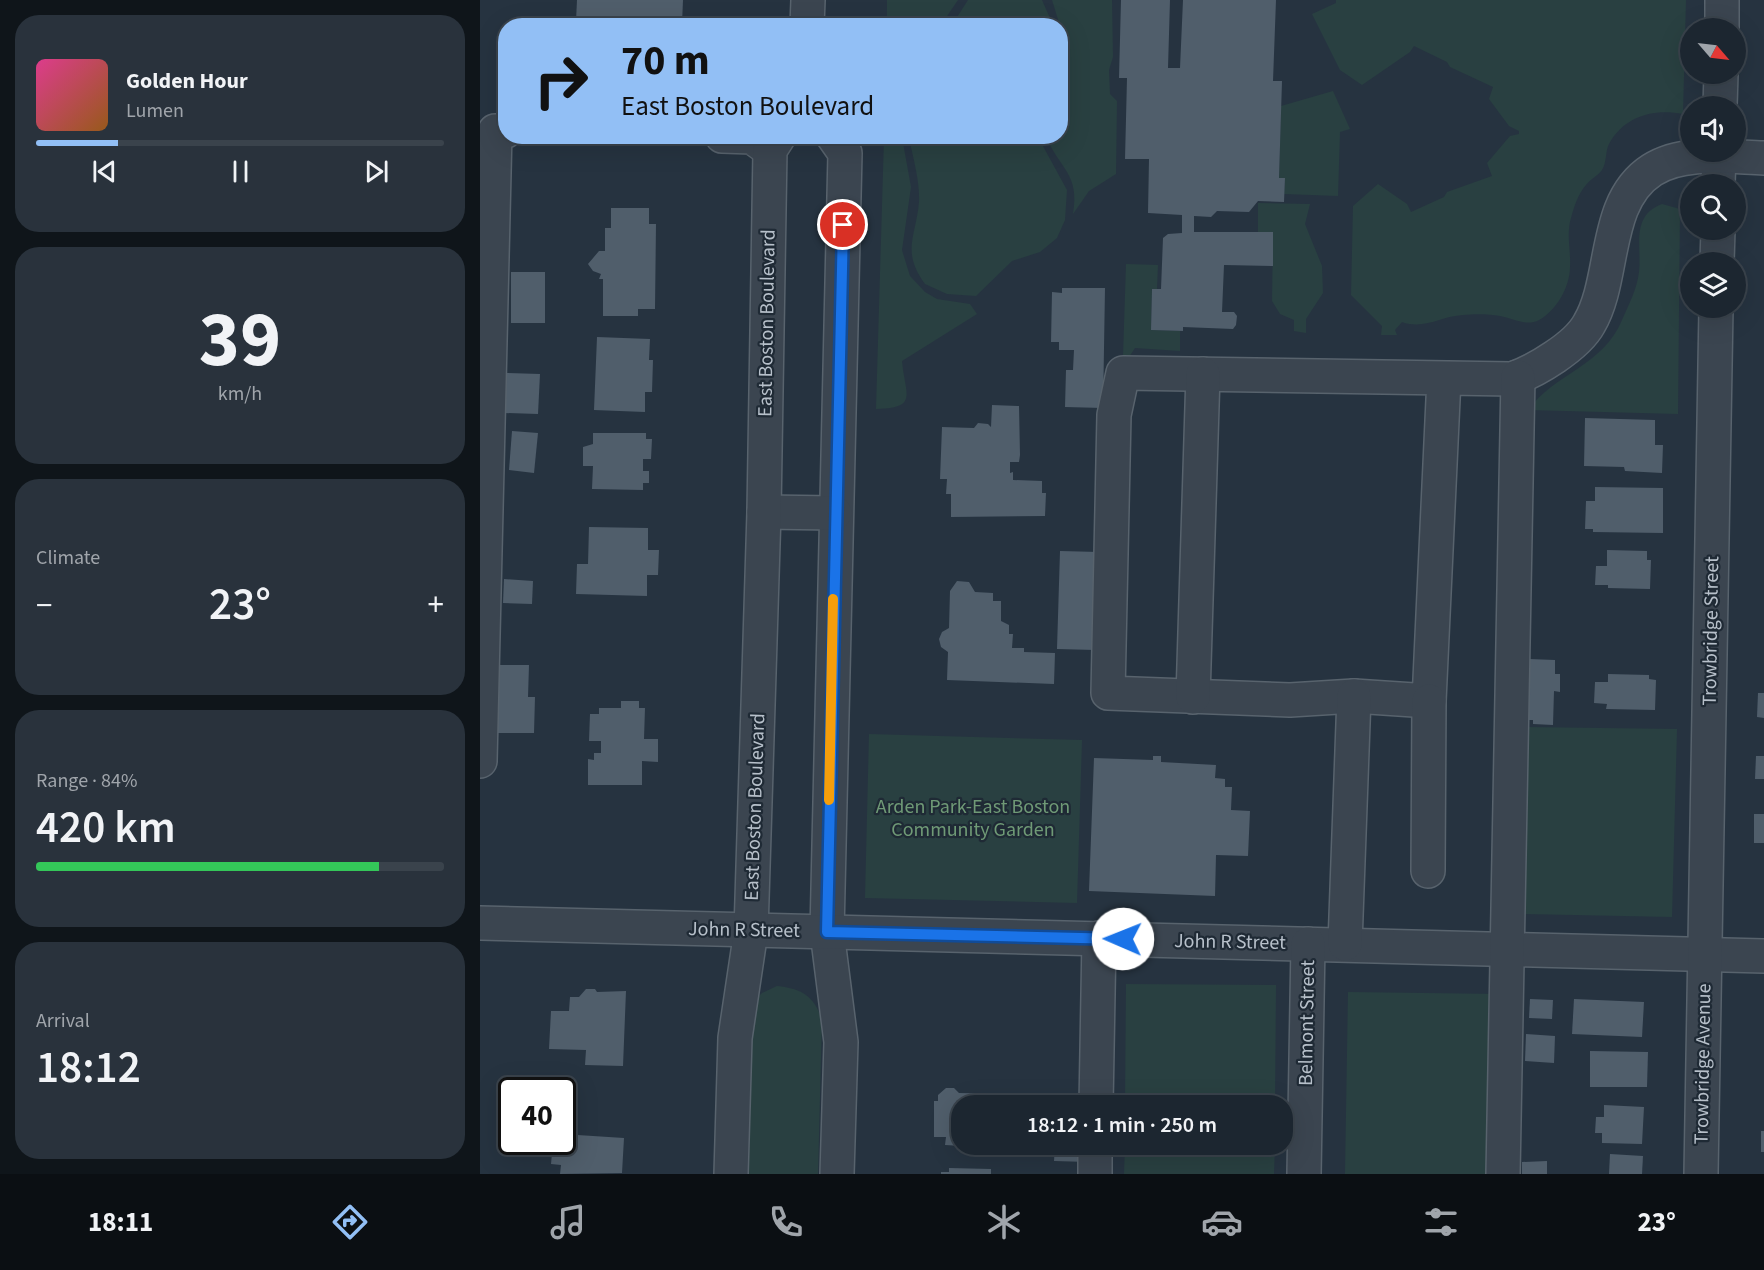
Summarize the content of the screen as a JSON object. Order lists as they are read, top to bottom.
{
  "streets": {
    "street": [
      "East Boston Boulevard",
      "Trowbridge Street",
      "John R Street",
      "Belmont Street",
      "Trowbridge Avenue"
    ]
  },
  "crossings": [
    ["East Boston Boulevard", "John R Street"],
    ["Trowbridge Street", "John R Street"],
    ["Trowbridge Street", "Trowbridge Avenue"],
    ["John R Street", "Belmont Street"],
    ["John R Street", "Trowbridge Avenue"]
  ],
  "parks": ["Arden Park-East Boston Community Garden"],
  "north": "bottom right",
  "page": {
    "turn": ["70 m", "East Boston Boulevard"],
    "song": ["Golden Hour", "Lumen"],
    "tile": [
      ["39", "km/h"],
      "Climate",
      ["Range · 84%", "420 km"],
      ["Arrival", "18:12"]
    ],
    "heat": ["−", "23°", "+"],
    "limit": "40",
    "trip": "18:12 · 1 min · 250 m",
    "tabs": ["18:11", "23°"]
  }
}
